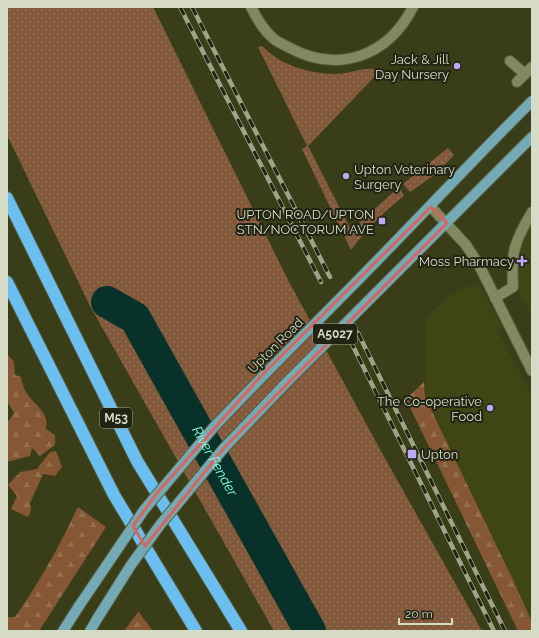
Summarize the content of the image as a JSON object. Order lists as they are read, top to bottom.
{
  "streets": {
    "highway": ["M53"],
    "main road": ["A5027", "Upton Road"]
  },
  "water": ["River Fender"],
  "places": {
    "other": ["Jack & Jill Day Nursery", "Upton Veterinary Surgery", "The Co-operative Food"],
    "transit": ["UPTON ROAD/UPTON STN/NOCTORUM AVE", "Upton"],
    "health": ["Moss Pharmacy"]
  },
  "scale_bar": "20 m"
}
